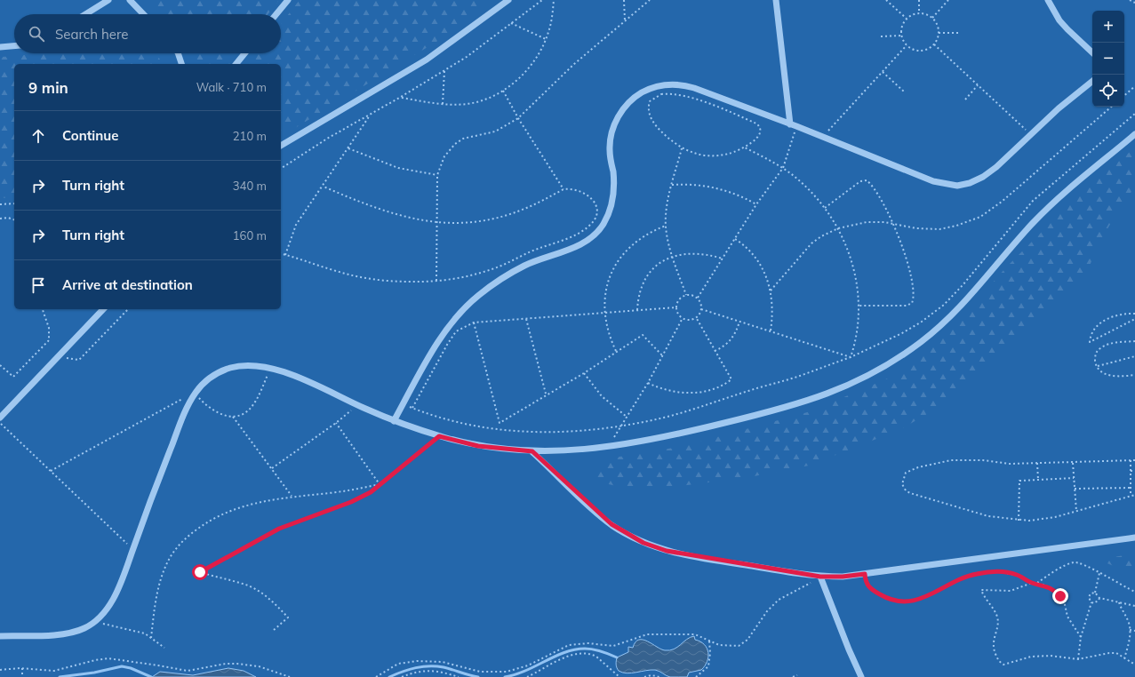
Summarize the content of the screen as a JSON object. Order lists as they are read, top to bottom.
{
  "page": {
    "map_buttons": ["+", "−"],
    "search": "Search here",
    "heading": ["9 min", "Walk · 710 m"],
    "list": [
      ["Continue", "210 m"],
      ["Turn right", "340 m"],
      ["Turn right", "160 m"],
      "Arrive at destination"
    ]
  }
}
